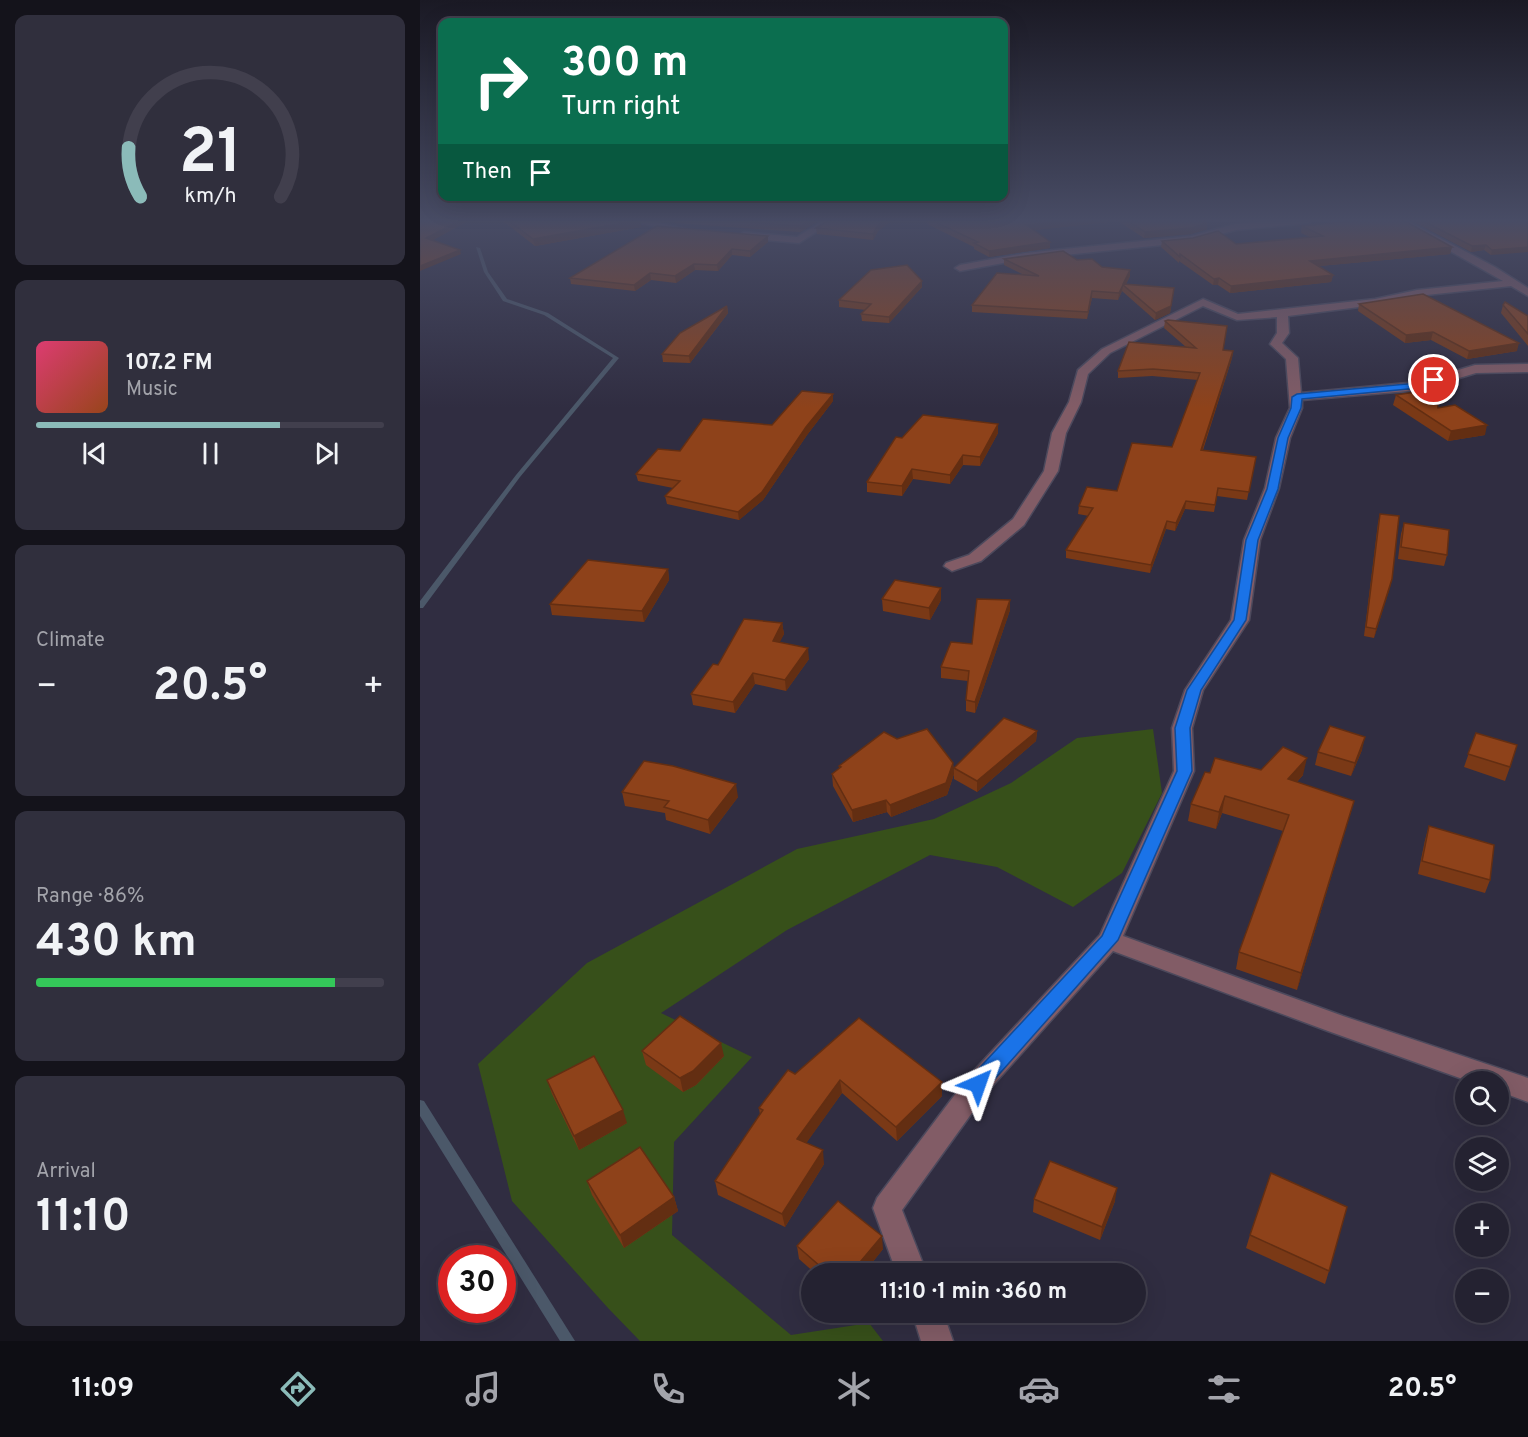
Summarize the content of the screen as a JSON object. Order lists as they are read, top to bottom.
{
  "page": {
    "turn": ["300 m", "Turn right"],
    "then": "Then",
    "song": ["107.2 FM", "Music"],
    "tile": [
      "Climate",
      ["Range · 86%", "430 km"],
      ["Arrival", "11:10"]
    ],
    "heat": ["−", "20.5°", "+"],
    "map_buttons": ["+", "−"],
    "limit": "30",
    "trip": "11:10 · 1 min · 360 m",
    "tabs": ["11:09", "20.5°"],
    "gauge": ["21", "km/h"]
  }
}
